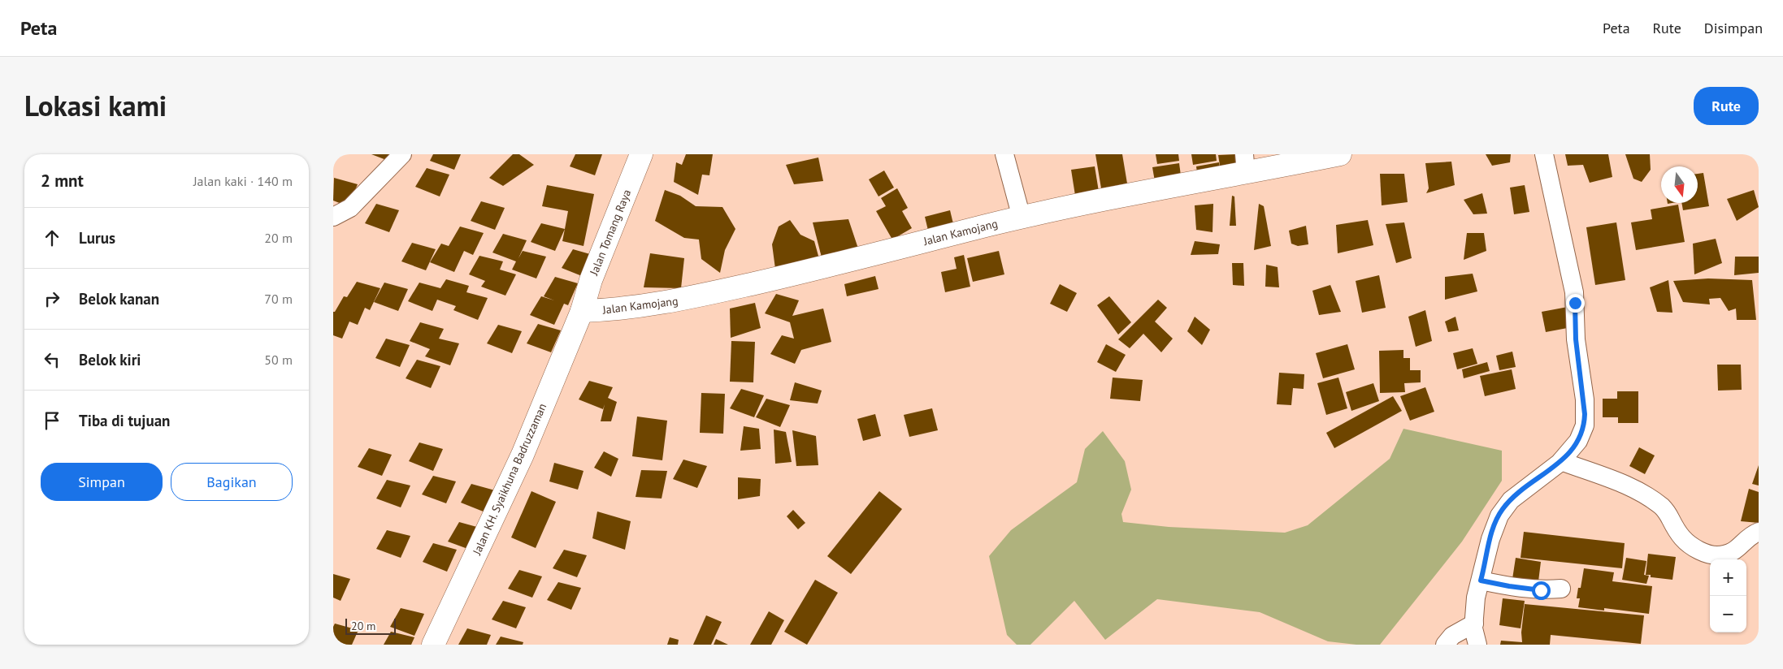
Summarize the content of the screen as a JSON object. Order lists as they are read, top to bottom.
{
  "streets": {
    "main road": ["Jalan Tomang Raya", "Jalan Kamojang", "Jalan KH. Syaikhuna Badruzzaman"]
  },
  "crossings": [
    ["Jalan Tomang Raya", "Jalan Kamojang"],
    ["Jalan Tomang Raya", "Jalan KH. Syaikhuna Badruzzaman"],
    ["Jalan Kamojang", "Jalan KH. Syaikhuna Badruzzaman"]
  ],
  "scale_bar": "20 m",
  "north": "bottom",
  "page": {
    "header": "Peta",
    "nav": ["Peta", "Rute", "Disimpan"],
    "title": "Lokasi kami",
    "buttons": [
      "Rute",
      ["Simpan", "Bagikan"]
    ],
    "heading": ["2 mnt", "Jalan kaki · 140 m"],
    "list": [
      ["Lurus", "20 m"],
      ["Belok kanan", "70 m"],
      ["Belok kiri", "50 m"],
      "Tiba di tujuan"
    ],
    "map_buttons": ["+", "−"],
    "scale": "20 m"
  }
}
